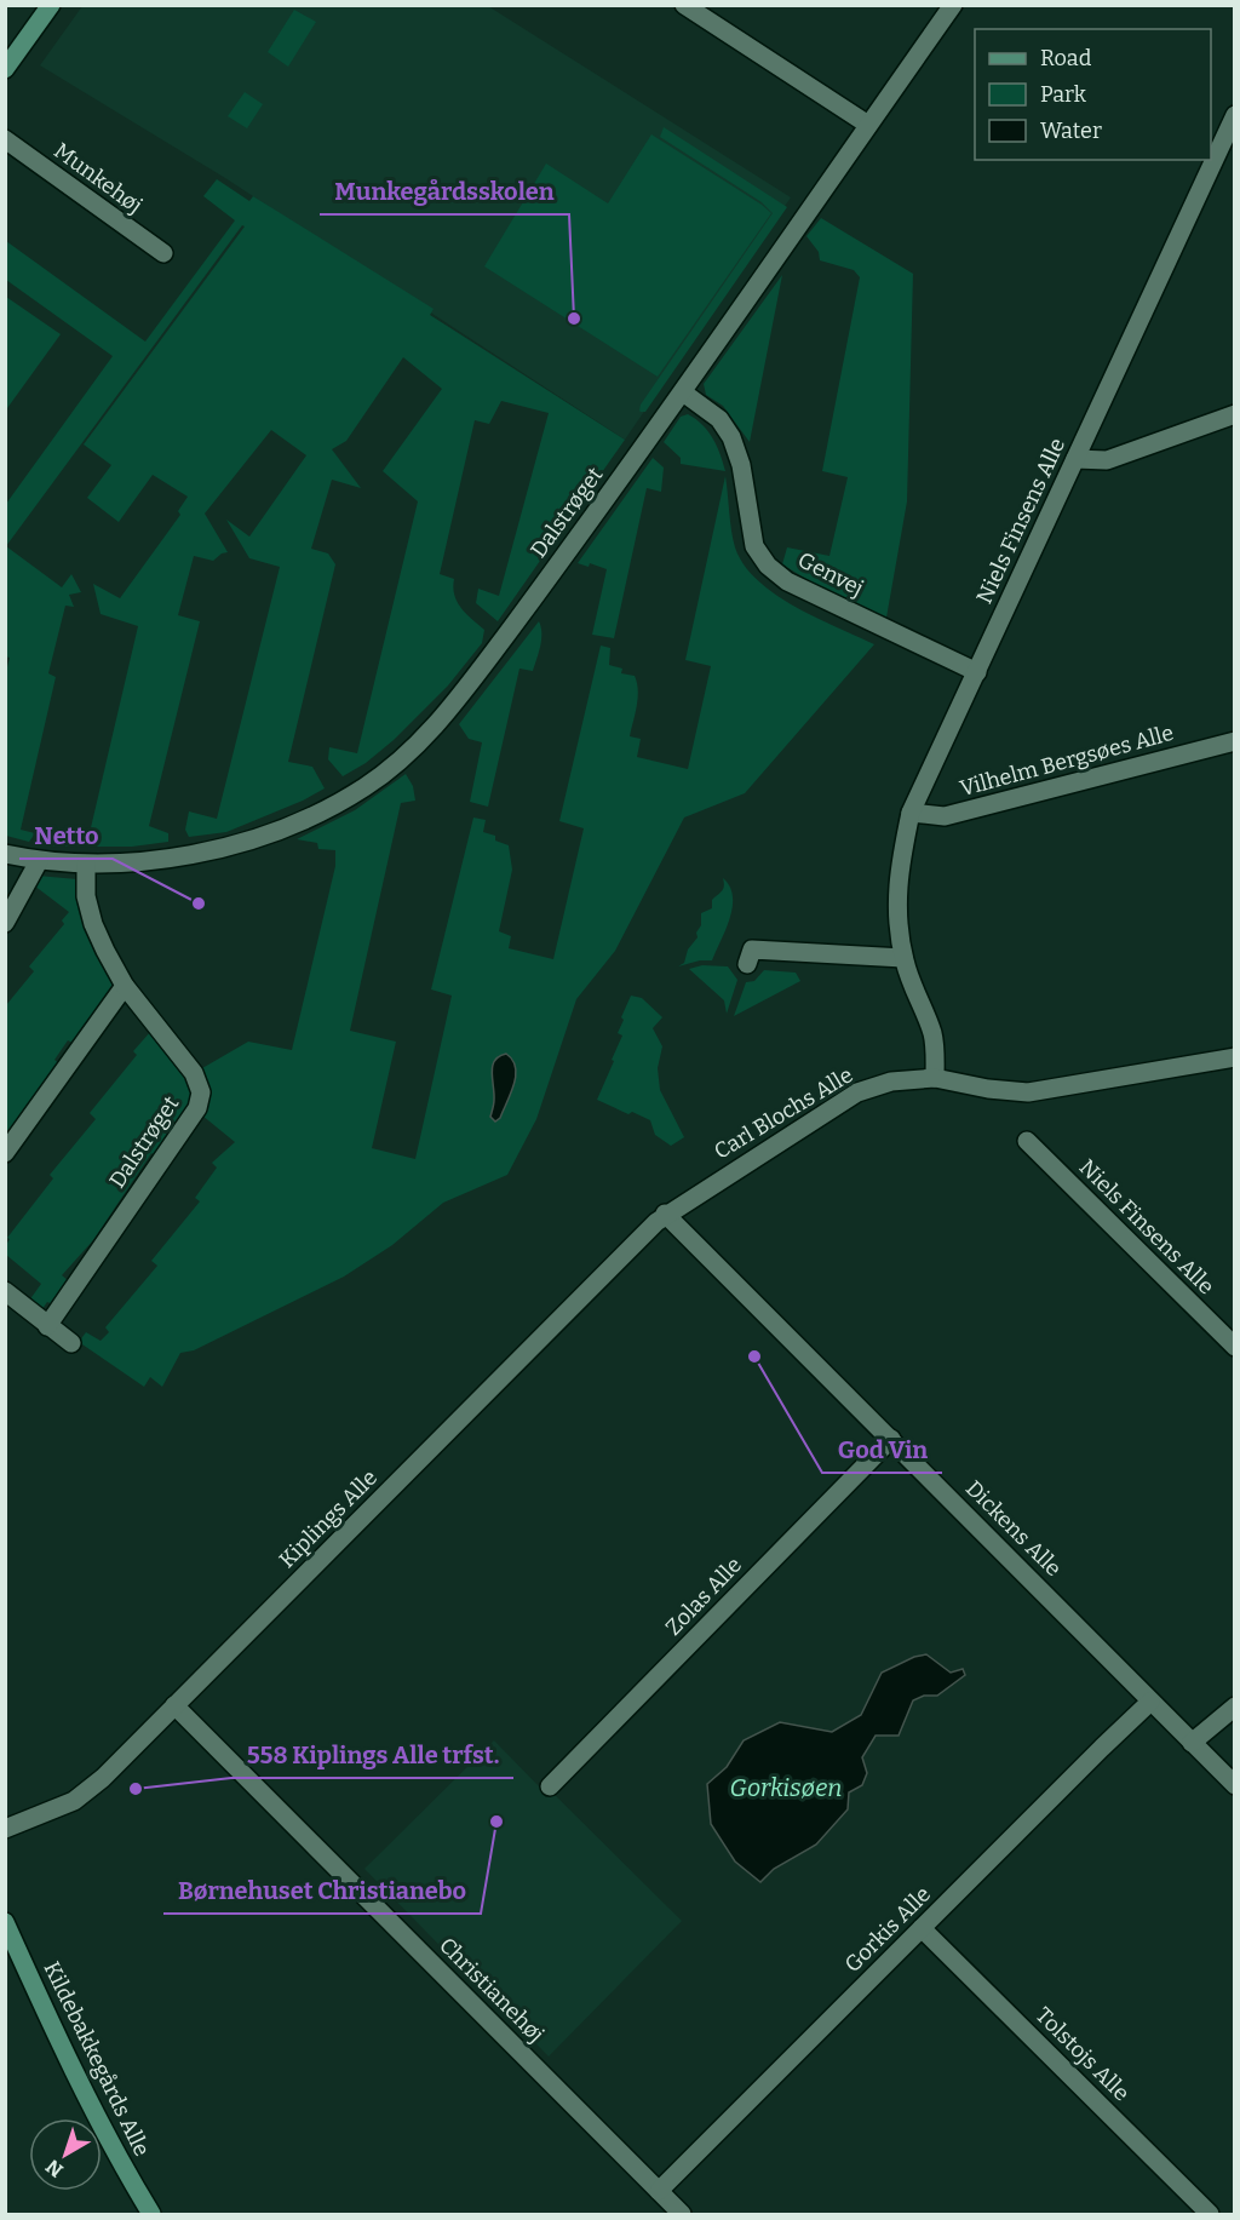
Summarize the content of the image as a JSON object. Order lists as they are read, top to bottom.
{
  "streets": {
    "street": [
      "Munkehøj",
      "Dalstrøget",
      "Niels Finsens Alle",
      "Genvej",
      "Vilhelm Bergsøes Alle",
      "Carl Blochs Alle",
      "Kiplings Alle",
      "Dickens Alle",
      "Zolas Alle",
      "Gorkis Alle",
      "Christianehøj",
      "Tolstojs Alle",
      "Kildebakkegårds Alle"
    ]
  },
  "crossings": [
    ["Dalstrøget", "Genvej"],
    ["Niels Finsens Alle", "Genvej"],
    ["Niels Finsens Alle", "Vilhelm Bergsøes Alle"],
    ["Niels Finsens Alle", "Carl Blochs Alle"],
    ["Carl Blochs Alle", "Kiplings Alle"],
    ["Carl Blochs Alle", "Dickens Alle"],
    ["Kiplings Alle", "Dickens Alle"],
    ["Kiplings Alle", "Christianehøj"],
    ["Dickens Alle", "Zolas Alle"],
    ["Dickens Alle", "Gorkis Alle"],
    ["Gorkis Alle", "Christianehøj"],
    ["Gorkis Alle", "Tolstojs Alle"]
  ],
  "water": ["Gorkisøen"],
  "places": [
    "Munkegårdsskolen",
    "Netto",
    "God Vin",
    "558 Kiplings Alle trfst.",
    "Børnehuset Christianebo"
  ],
  "legend": ["Road", "Park", "Water"],
  "north": "bottom left"
}
